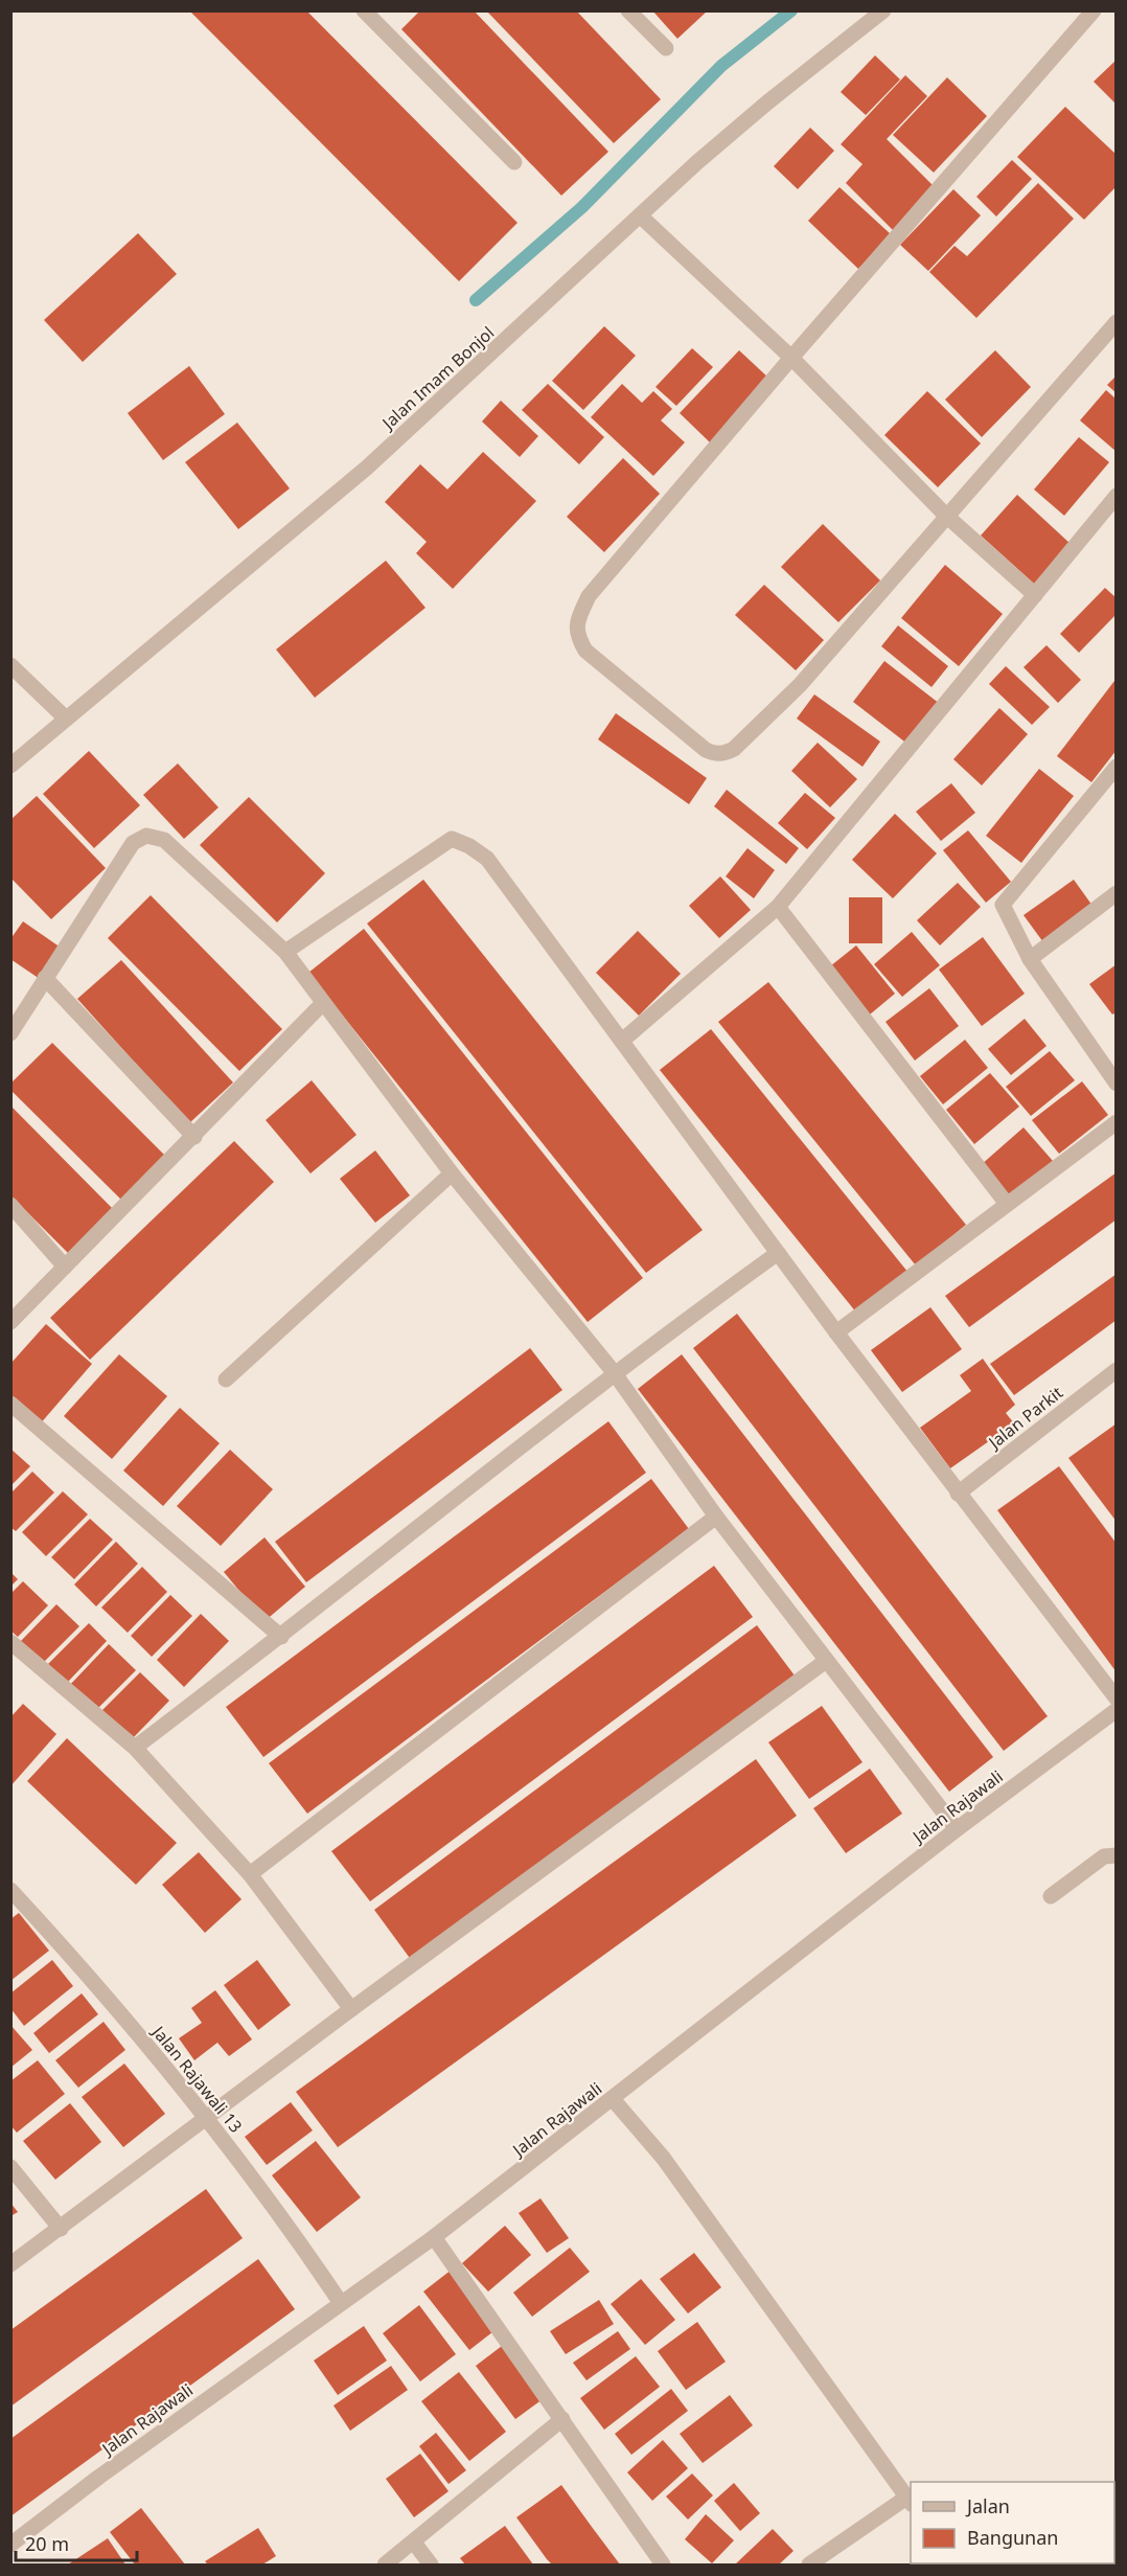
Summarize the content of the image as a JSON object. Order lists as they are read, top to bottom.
{
  "streets": {
    "street": [
      "Jalan Imam Bonjol",
      "Jalan Parkit",
      "Jalan Rajawali",
      "Jalan Rajawali 13"
    ]
  },
  "crossings": [
    ["Jalan Rajawali", "Jalan Rajawali 13"]
  ],
  "legend": ["Jalan", "Bangunan"],
  "scale_bar": "20 m"
}
